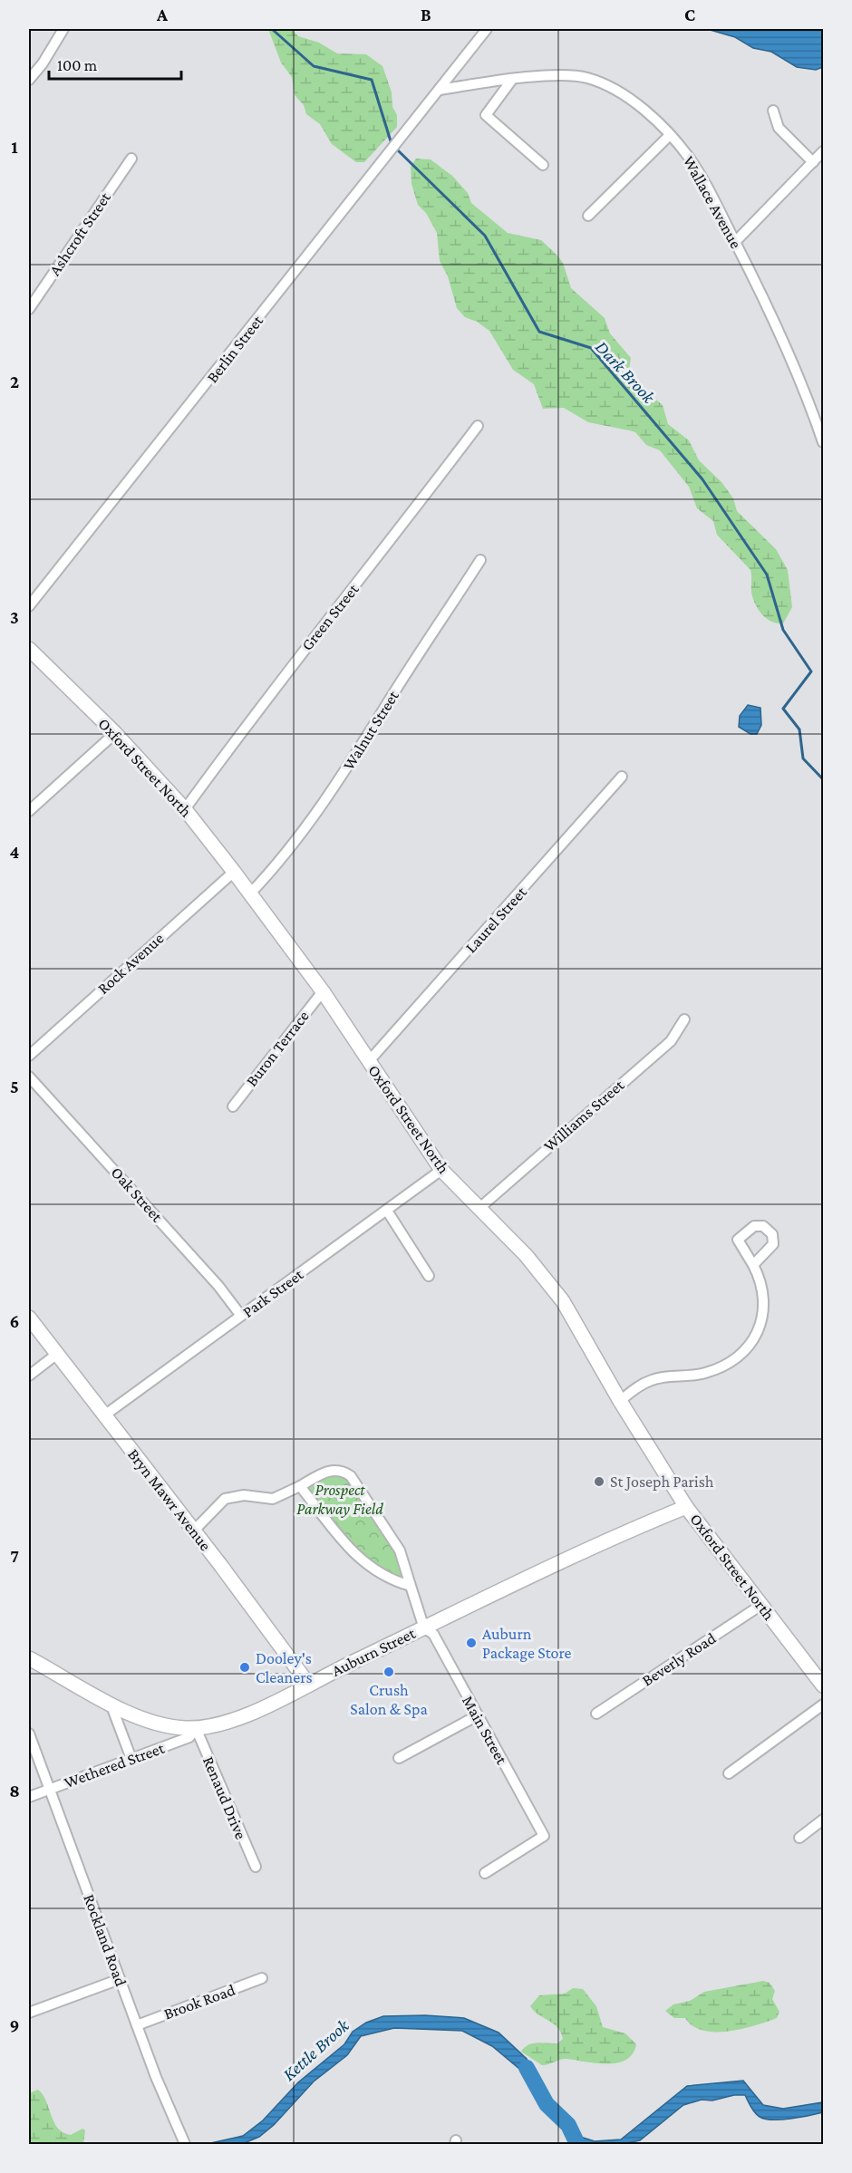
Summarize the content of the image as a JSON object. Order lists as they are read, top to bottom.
{
  "streets": {
    "main road": ["Oxford Street North", "Bryn Mawr Avenue", "Auburn Street"],
    "street": [
      "Wallace Avenue",
      "Ashcroft Street",
      "Berlin Street",
      "Green Street",
      "Walnut Street",
      "Laurel Street",
      "Rock Avenue",
      "Buron Terrace",
      "Williams Street",
      "Oak Street",
      "Park Street",
      "Beverly Road",
      "Main Street",
      "Wethered Street",
      "Renaud Drive",
      "Rockland Road",
      "Brook Road"
    ]
  },
  "crossings": [
    ["Wallace Avenue", "Berlin Street"],
    ["Green Street", "Oxford Street North"],
    ["Walnut Street", "Oxford Street North"],
    ["Oxford Street North", "Laurel Street"],
    ["Oxford Street North", "Rock Avenue"],
    ["Oxford Street North", "Buron Terrace"],
    ["Oxford Street North", "Williams Street"],
    ["Oxford Street North", "Park Street"],
    ["Oxford Street North", "Auburn Street"],
    ["Oxford Street North", "Beverly Road"],
    ["Oak Street", "Park Street"],
    ["Park Street", "Bryn Mawr Avenue"],
    ["Bryn Mawr Avenue", "Auburn Street"],
    ["Auburn Street", "Main Street"],
    ["Auburn Street", "Wethered Street"],
    ["Auburn Street", "Renaud Drive"],
    ["Wethered Street", "Renaud Drive"],
    ["Wethered Street", "Rockland Road"],
    ["Rockland Road", "Brook Road"]
  ],
  "water": ["Dark Brook", "Kettle Brook"],
  "parks": ["Prospect Parkway Field"],
  "places": [
    "St Joseph Parish",
    "Auburn Package Store",
    "Dooley's Cleaners",
    "Crush Salon & Spa"
  ],
  "scale_bar": "100 m",
  "grid": {
    "columns": ["A", "B", "C"],
    "rows": [
      "1",
      "2",
      "3",
      "4",
      "5",
      "6",
      "7",
      "8",
      "9"
    ]
  }
}
